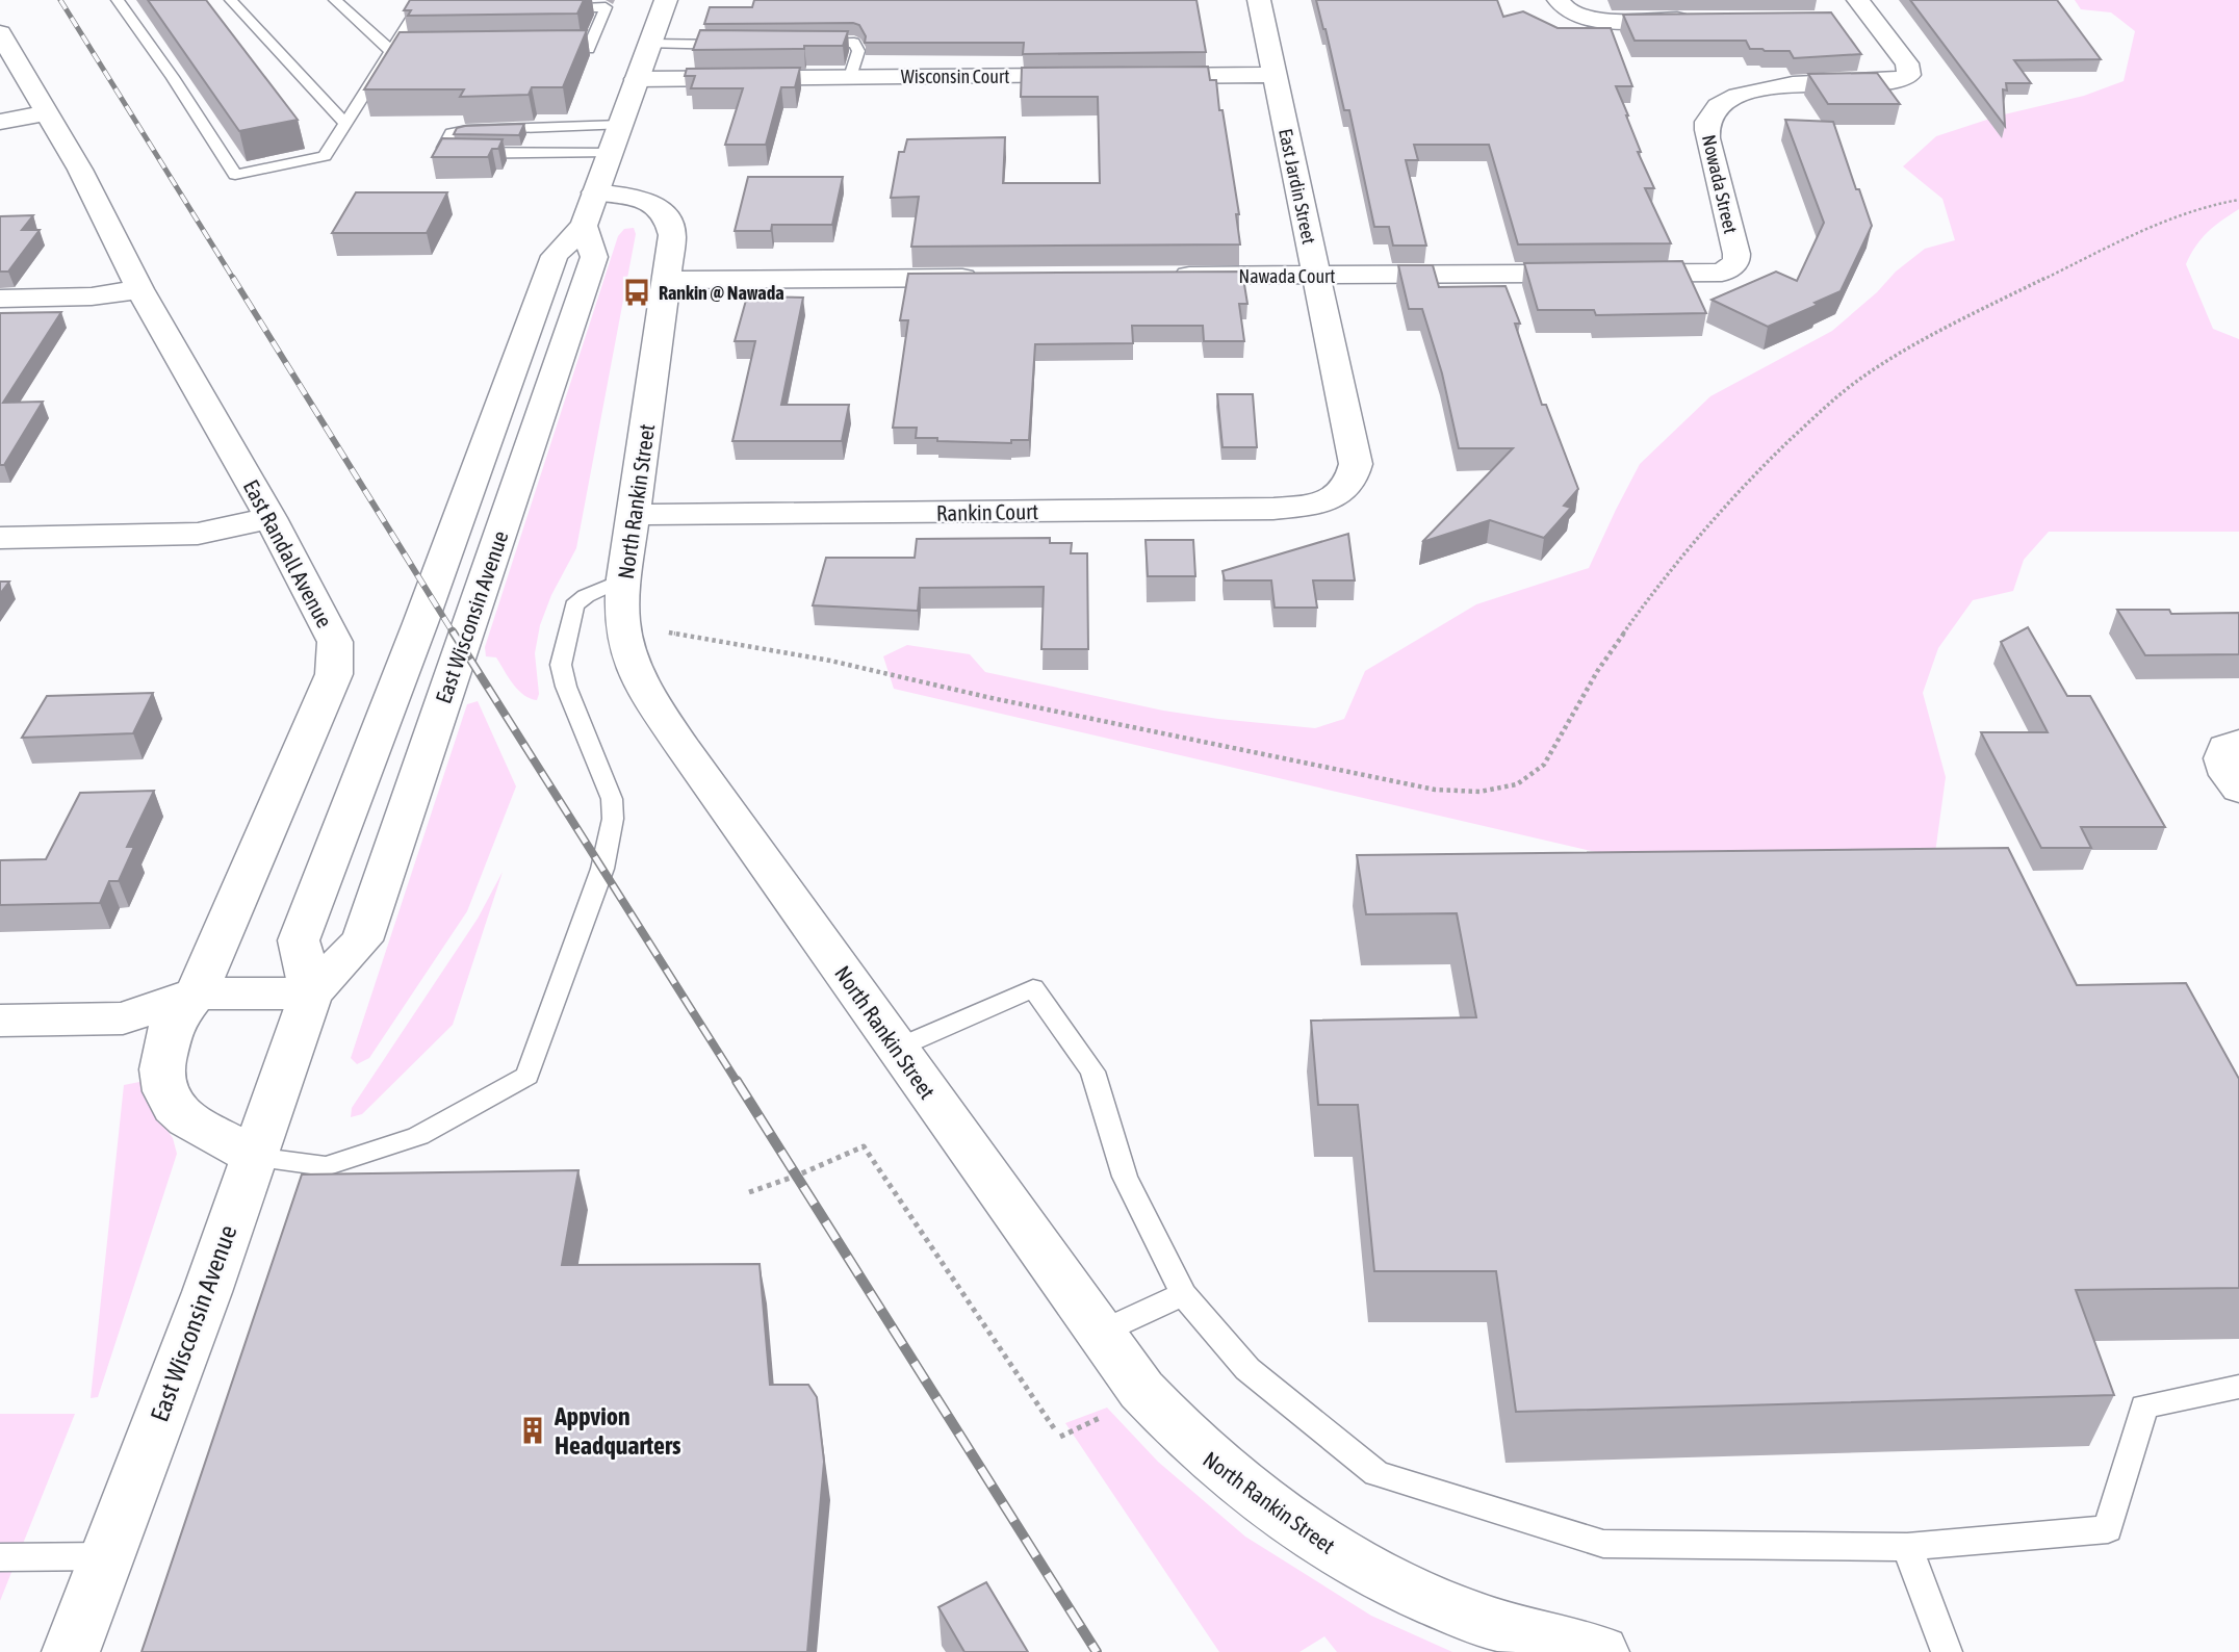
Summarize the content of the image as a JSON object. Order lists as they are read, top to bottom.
{
  "streets": {
    "street": [
      "Wisconsin Court",
      "Nowada Street",
      "East Jardin Street",
      "Nawada Court",
      "North Rankin Street",
      "Rankin Court",
      "East Randall Avenue",
      "East Wisconsin Avenue"
    ]
  },
  "crossings": [
    ["Wisconsin Court", "East Wisconsin Avenue"],
    ["Nowada Street", "Nawada Court"],
    ["East Jardin Street", "Nawada Court"],
    ["East Jardin Street", "Rankin Court"],
    ["North Rankin Street", "Rankin Court"],
    ["North Rankin Street", "East Wisconsin Avenue"]
  ],
  "places": {
    "bus stop": ["Rankin @ Nawada"],
    "building": ["Appvion Headquarters"]
  }
}
